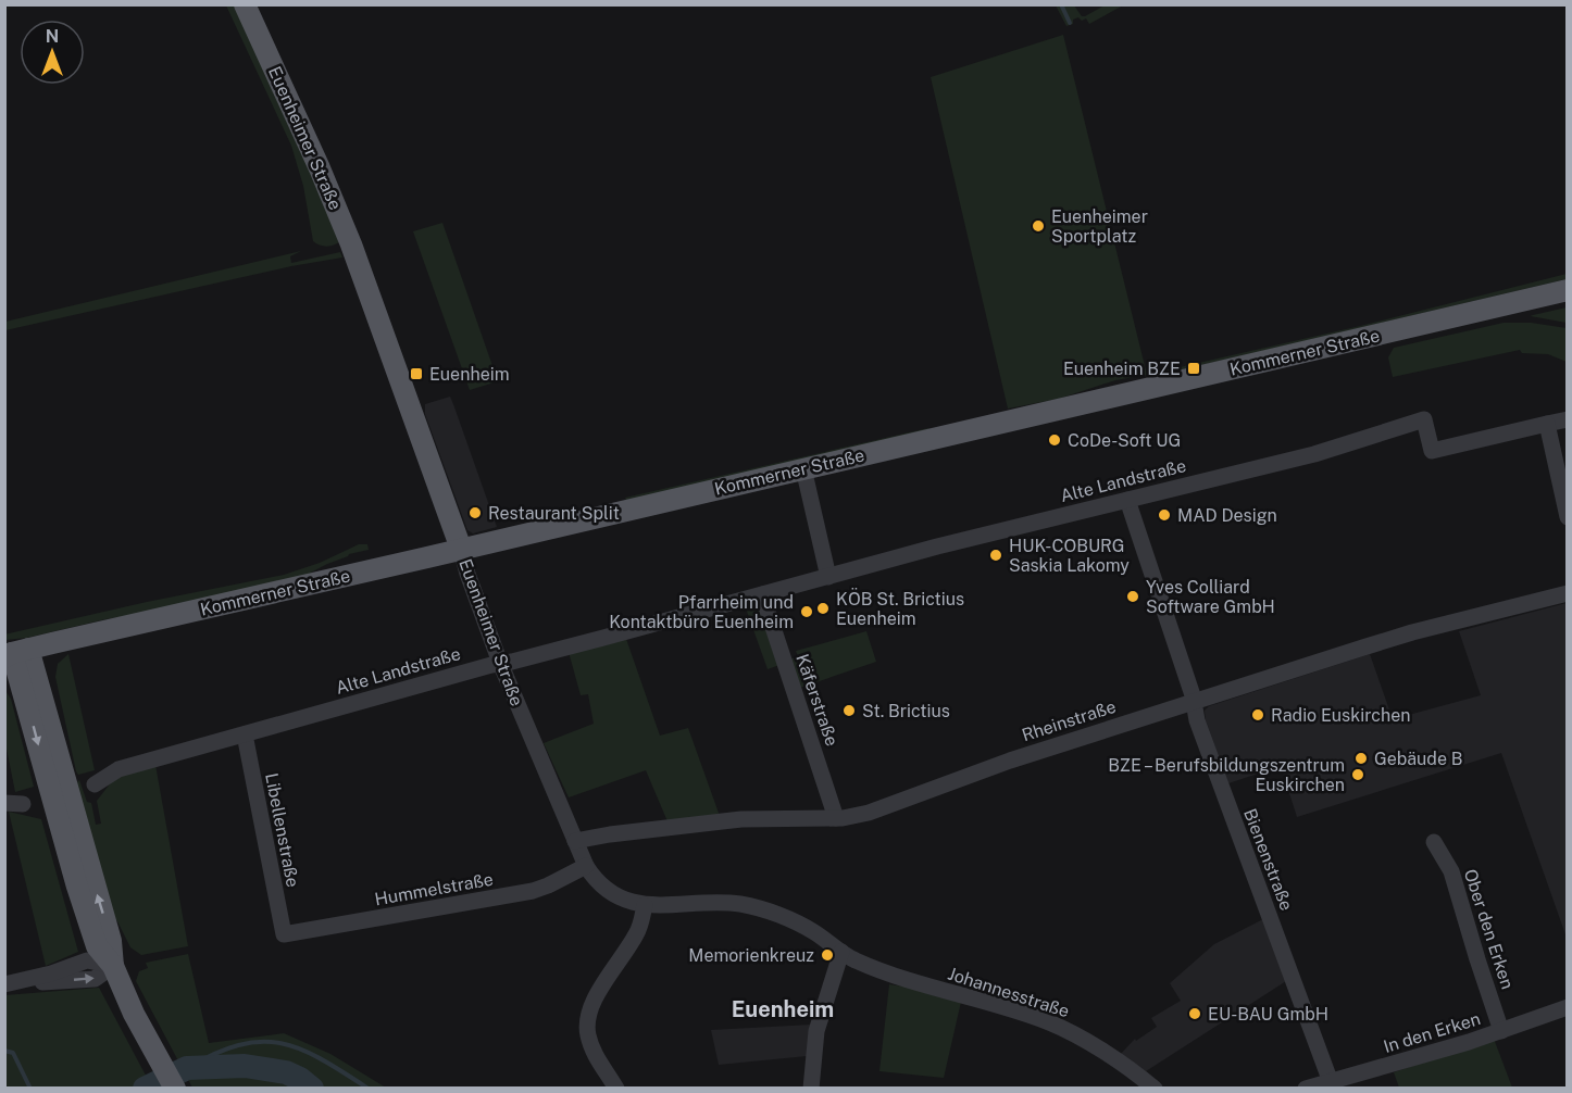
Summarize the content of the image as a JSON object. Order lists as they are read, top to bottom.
{
  "streets": {
    "main road": ["Euenheimer Straße", "Kommerner Straße"],
    "street": [
      "Alte Landstraße",
      "Käferstraße",
      "Rheinstraße",
      "Libellenstraße",
      "Bienenstraße",
      "Hummelstraße",
      "Ober den Erken",
      "Johannesstraße",
      "In den Erken"
    ]
  },
  "crossings": [
    ["Euenheimer Straße", "Kommerner Straße"],
    ["Euenheimer Straße", "Alte Landstraße"],
    ["Euenheimer Straße", "Rheinstraße"],
    ["Euenheimer Straße", "Hummelstraße"],
    ["Euenheimer Straße", "Johannesstraße"],
    ["Alte Landstraße", "Käferstraße"],
    ["Alte Landstraße", "Libellenstraße"],
    ["Alte Landstraße", "Bienenstraße"],
    ["Käferstraße", "Rheinstraße"],
    ["Rheinstraße", "Bienenstraße"],
    ["Libellenstraße", "Hummelstraße"],
    ["Bienenstraße", "In den Erken"],
    ["Ober den Erken", "In den Erken"]
  ],
  "districts": ["Euenheim"],
  "places": {
    "other": [
      "Euenheimer Sportplatz",
      "CoDe-Soft UG",
      "Restaurant Split",
      "MAD Design",
      "HUK-COBURG Saskia Lakomy",
      "Yves Colliard Software GmbH",
      "KÖB St. Brictius Euenheim",
      "Pfarrheim und Kontaktbüro Euenheim",
      "St. Brictius",
      "Radio Euskirchen",
      "Gebäude B",
      "BZE – Berufsbildungszentrum Euskirchen",
      "Memorienkreuz",
      "EU-BAU GmbH"
    ],
    "transit": ["Euenheim BZE", "Euenheim"]
  },
  "north": "top"
}
